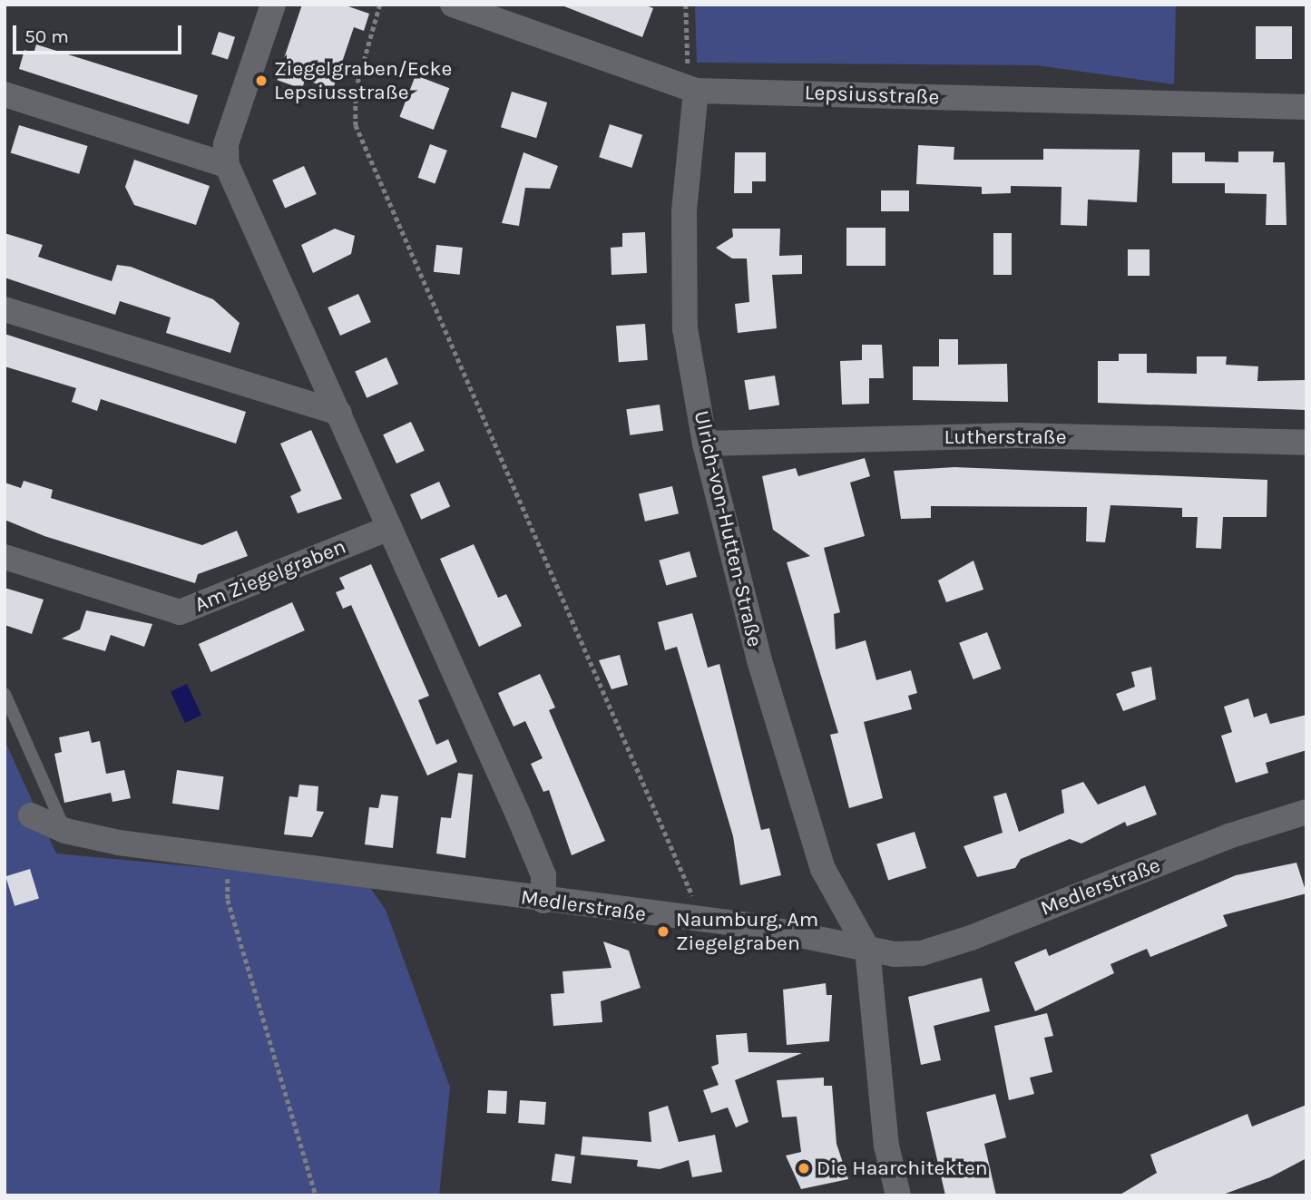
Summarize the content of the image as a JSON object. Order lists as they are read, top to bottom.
{
  "streets": {
    "street": [
      "Lepsiusstraße",
      "Lutherstraße",
      "Ulrich-von-Hutten-Straße",
      "Am Ziegelgraben",
      "Medlerstraße"
    ]
  },
  "crossings": [
    ["Lepsiusstraße", "Ulrich-von-Hutten-Straße"],
    ["Lutherstraße", "Ulrich-von-Hutten-Straße"],
    ["Ulrich-von-Hutten-Straße", "Medlerstraße"]
  ],
  "places": ["Ziegelgraben/Ecke Lepsiusstraße", "Naumburg, Am Ziegelgraben", "Die Haarchitekten"],
  "scale_bar": "50 m"
}
